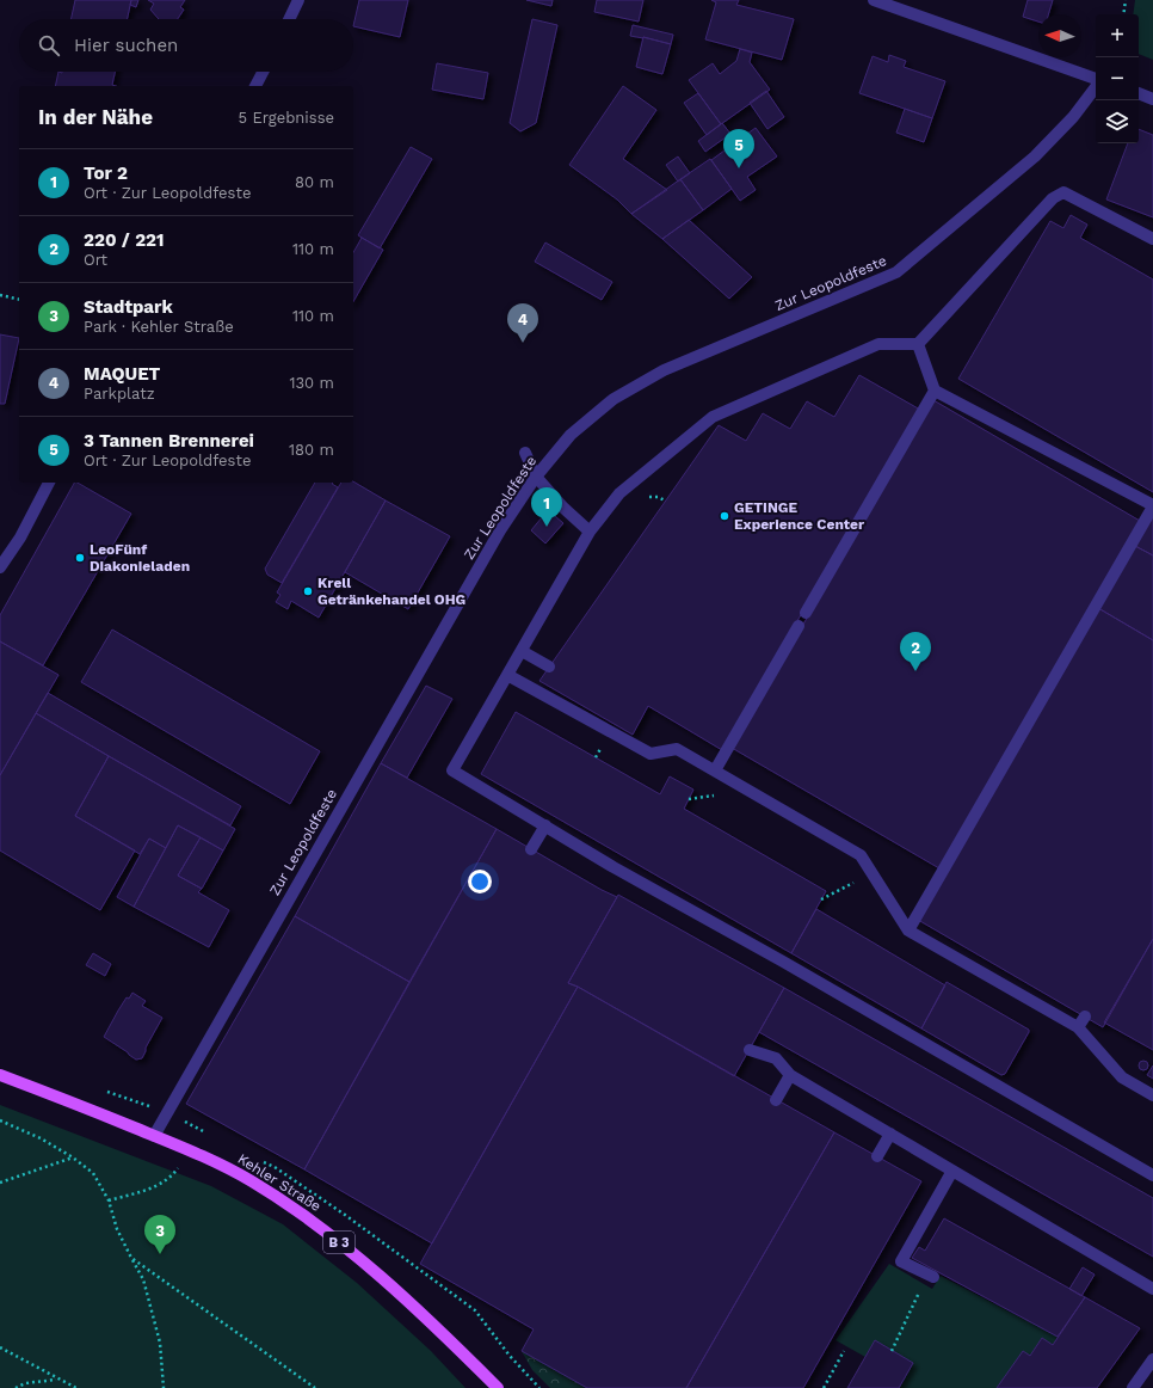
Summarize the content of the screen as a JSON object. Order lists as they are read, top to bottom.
{
  "streets": {
    "main road": ["Kehler Straße", "B 3"],
    "street": ["Zur Leopoldfeste"]
  },
  "crossings": [
    ["Zur Leopoldfeste", "Kehler Straße"]
  ],
  "places": ["GETINGE Experience Center", "LeoFünf Diakonieladen", "Krell Getränkehandel OHG"],
  "north": "left",
  "page": {
    "map_buttons": ["+", "−"],
    "search": "Hier suchen",
    "heading": ["In der Nähe", "5 Ergebnisse"],
    "pins": [
      "5",
      "4",
      "1",
      "2",
      "3"
    ],
    "list": [
      {
        "mark": "1",
        "name": "Tor 2",
        "note": "Ort · Zur Leopoldfeste",
        "value": "80 m"
      },
      {
        "mark": "2",
        "name": "220 / 221",
        "note": "Ort",
        "value": "110 m"
      },
      {
        "mark": "3",
        "name": "Stadtpark",
        "note": "Park · Kehler Straße",
        "value": "110 m"
      },
      {
        "mark": "4",
        "name": "MAQUET",
        "note": "Parkplatz",
        "value": "130 m"
      },
      {
        "mark": "5",
        "name": "3 Tannen Brennerei",
        "note": "Ort · Zur Leopoldfeste",
        "value": "180 m"
      }
    ]
  }
}
